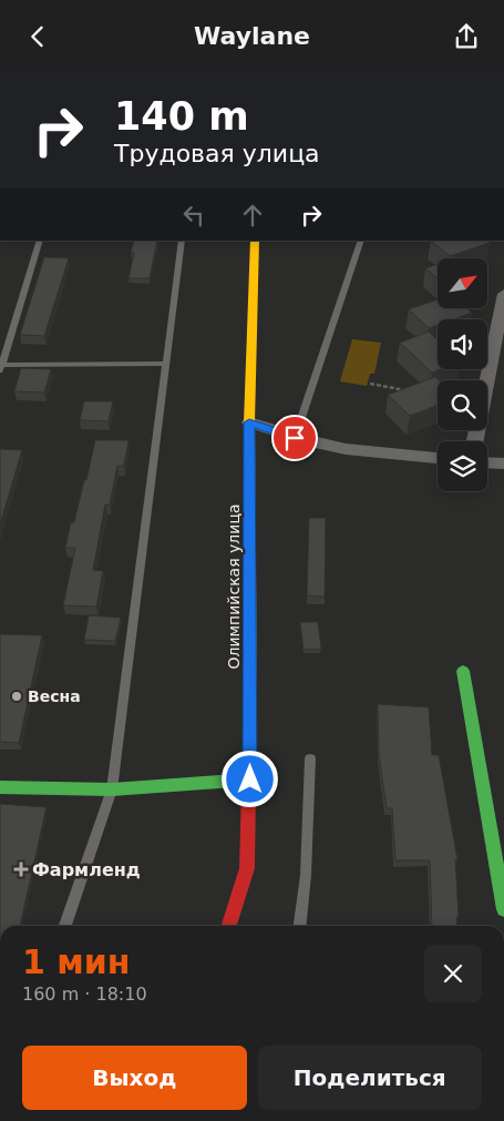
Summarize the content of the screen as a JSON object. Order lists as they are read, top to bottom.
{
  "streets": {
    "street": ["Олимпийская улица"]
  },
  "places": {
    "other": ["Весна"],
    "health": ["Фармленд"]
  },
  "north": "top right",
  "page": {
    "header": "Waylane",
    "turn": ["140 m", "Трудовая улица"],
    "heading": ["1 мин", "160 m · 18:10"],
    "buttons": ["Выход", "Поделиться"]
  }
}
